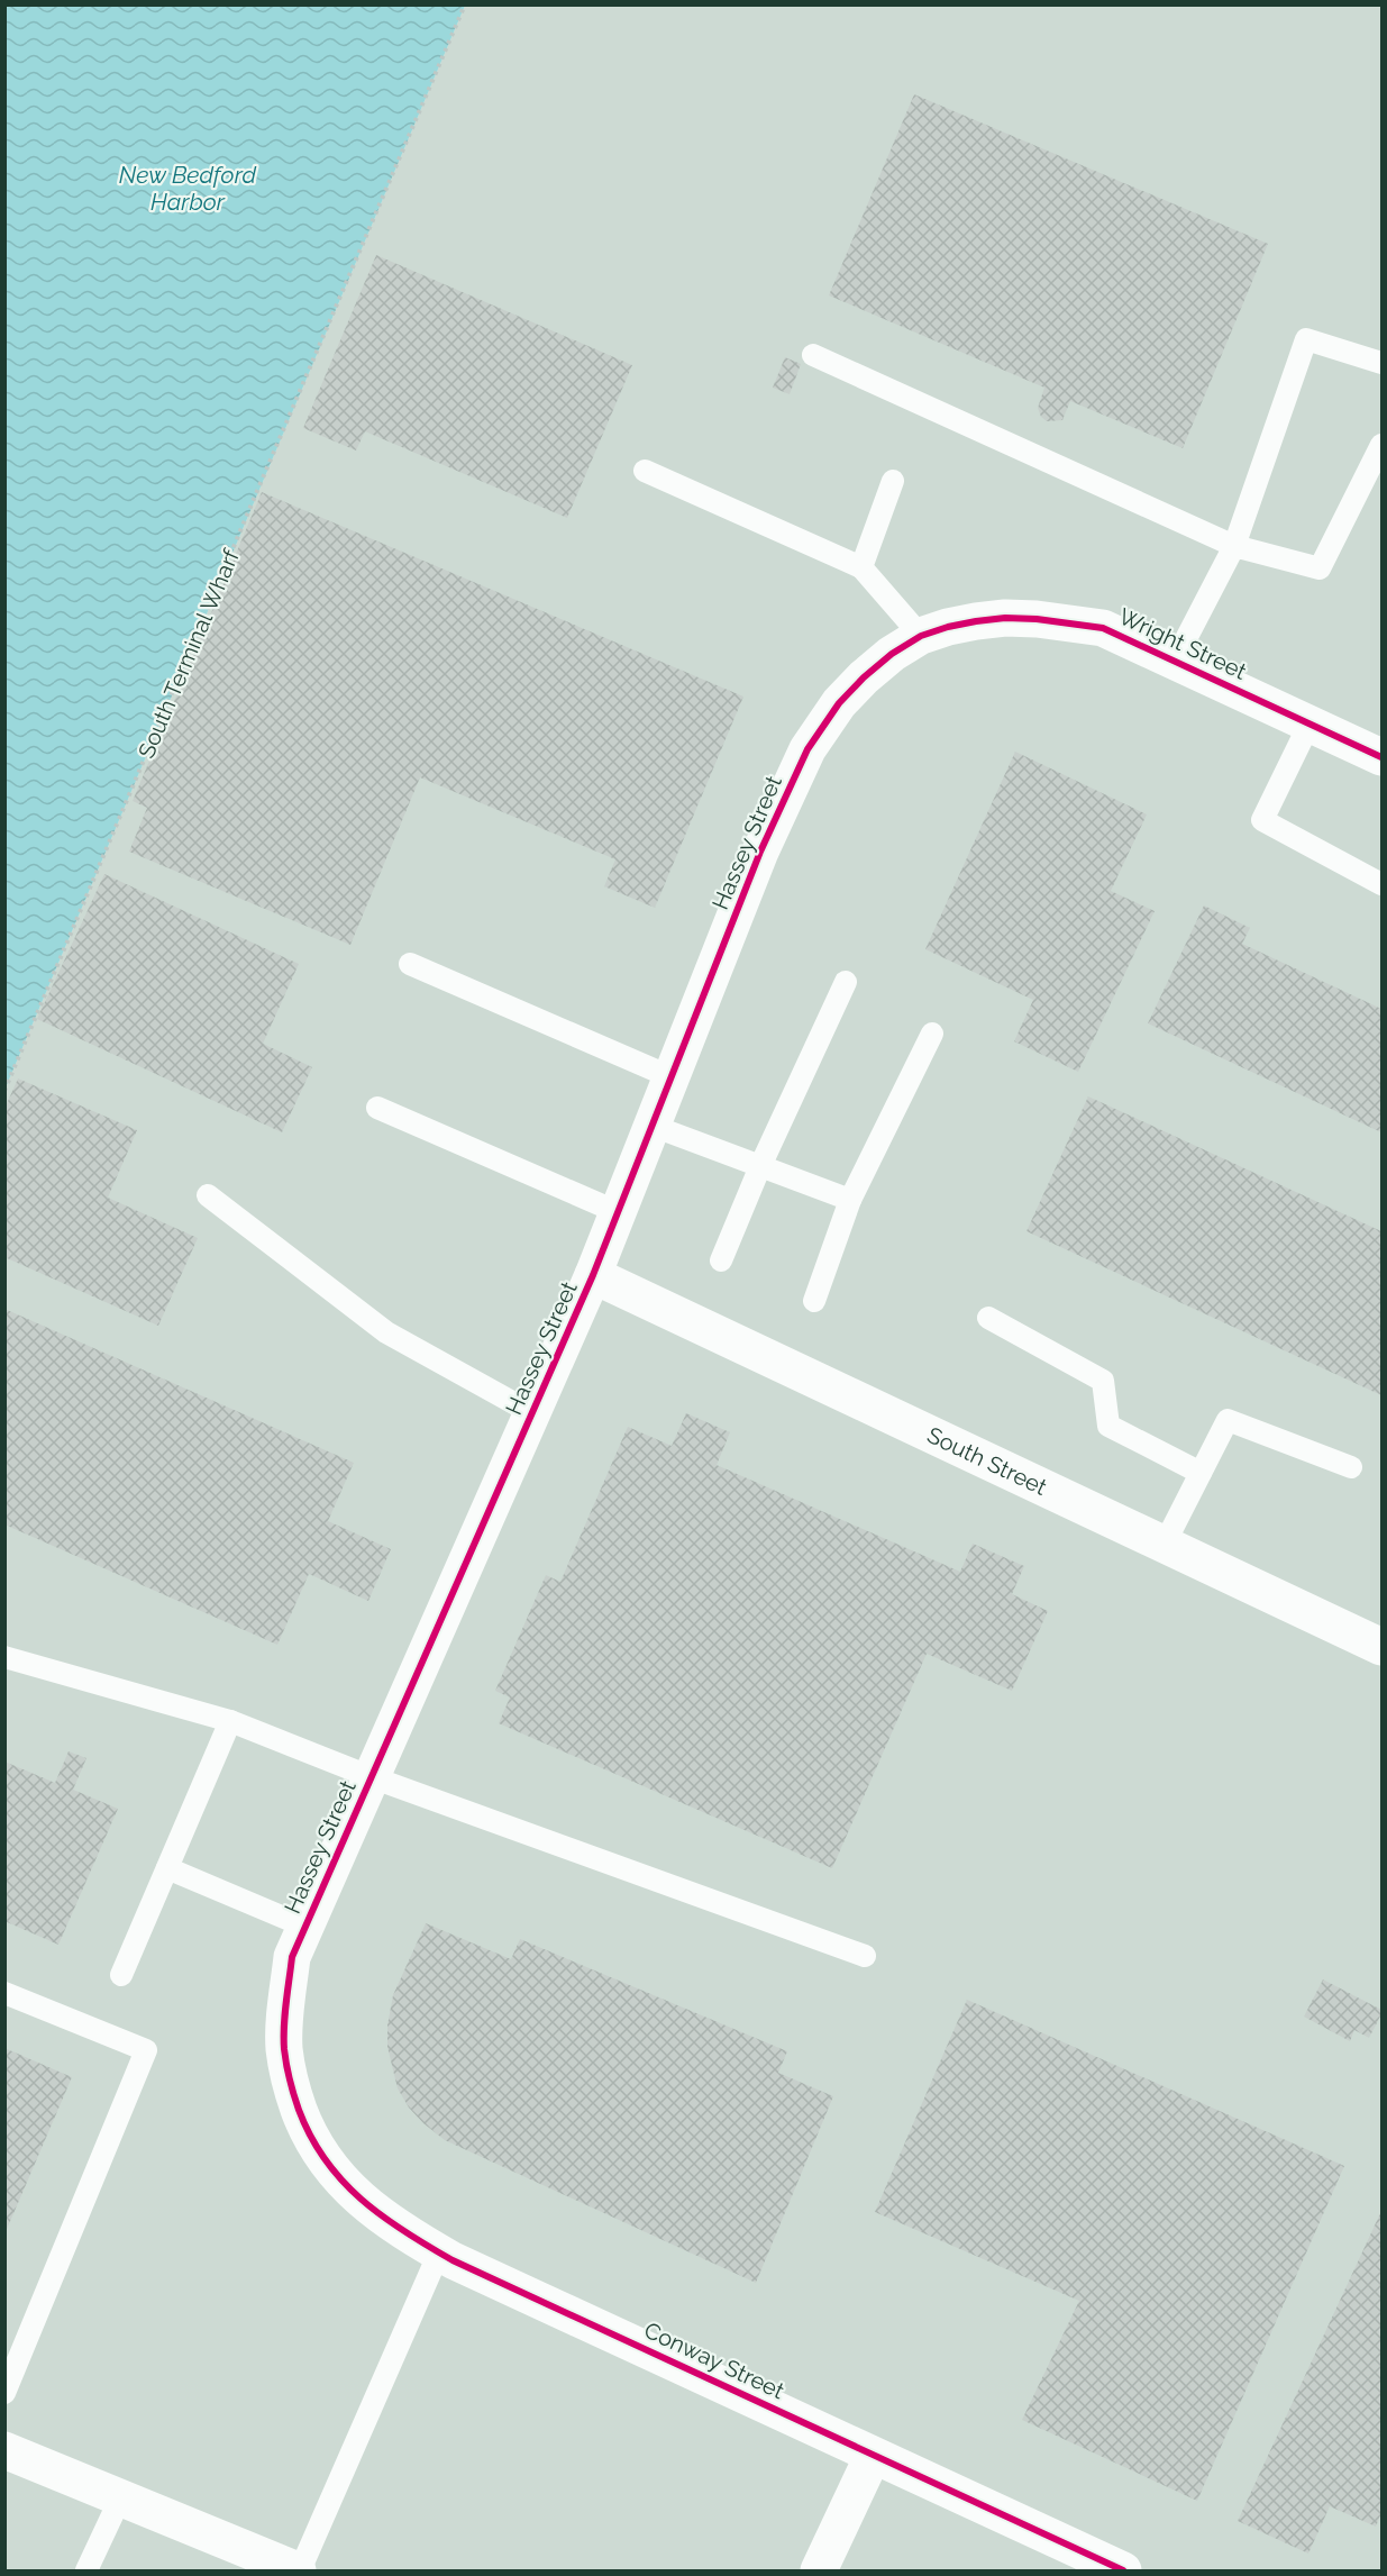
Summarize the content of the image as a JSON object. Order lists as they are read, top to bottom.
{
  "streets": {
    "street": [
      "Wright Street",
      "Hassey Street",
      "South Street",
      "Conway Street"
    ],
    "path": ["South Terminal Wharf"]
  },
  "crossings": [
    ["Wright Street", "Hassey Street"],
    ["Hassey Street", "South Street"],
    ["Hassey Street", "Conway Street"]
  ],
  "water": ["New Bedford Harbor"]
}
